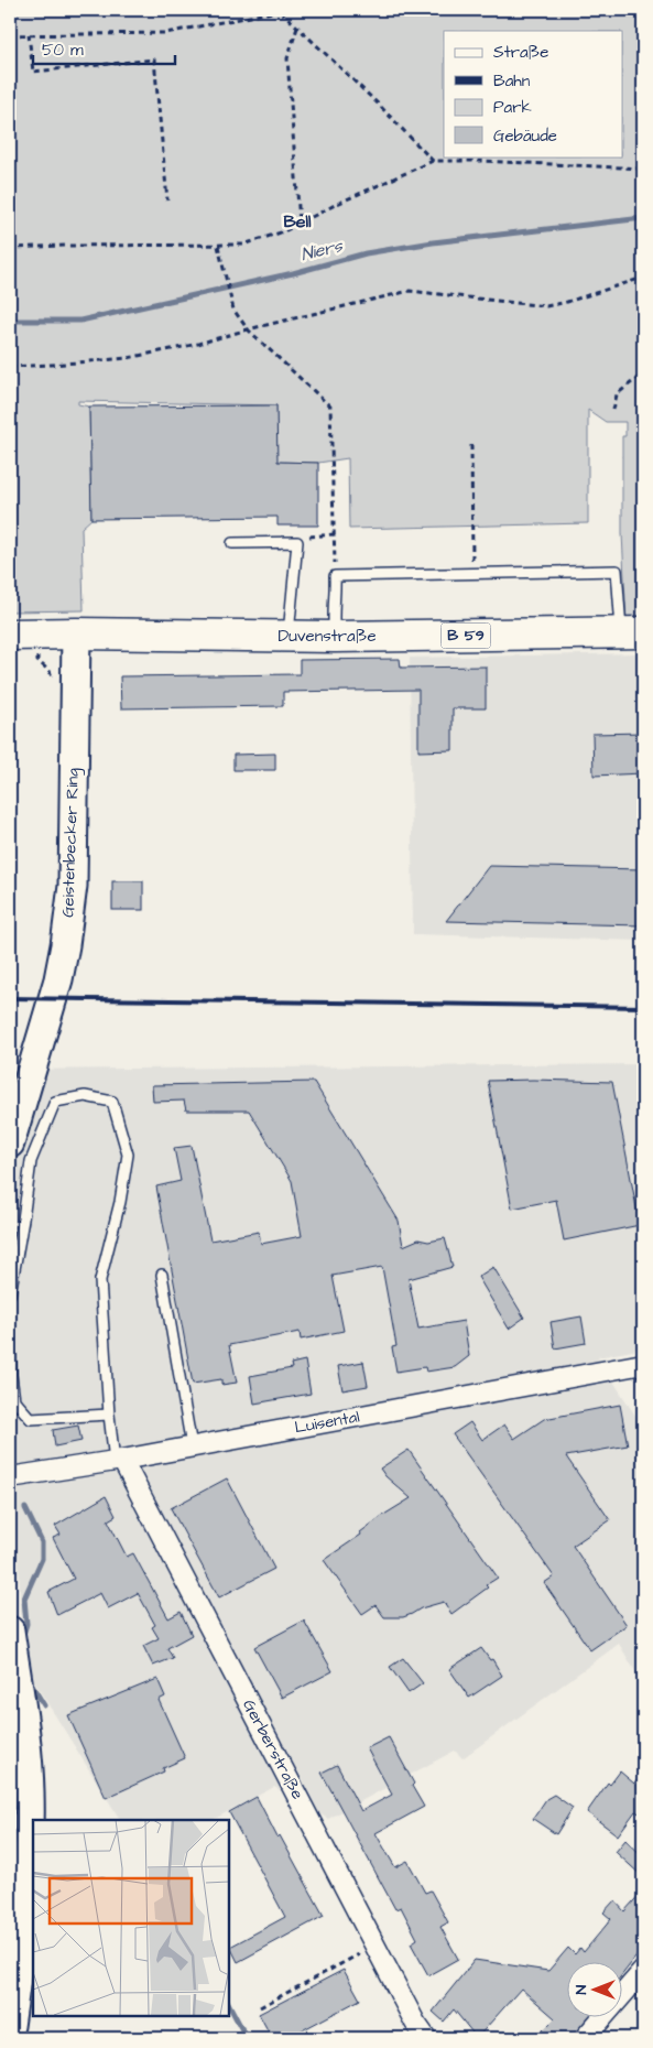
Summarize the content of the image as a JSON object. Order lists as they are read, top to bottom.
{
  "streets": {
    "main road": ["Duvenstraße", "B 59", "Geistenbecker Ring"],
    "street": ["Luisental", "Gerberstraße"]
  },
  "crossings": [
    ["Duvenstraße", "Geistenbecker Ring"],
    ["Luisental", "Gerberstraße"]
  ],
  "districts": ["Bell"],
  "water": ["Niers"],
  "legend": [
    "Straße",
    "Bahn",
    "Park",
    "Gebäude"
  ],
  "scale_bar": "50 m",
  "north": "left"
}
